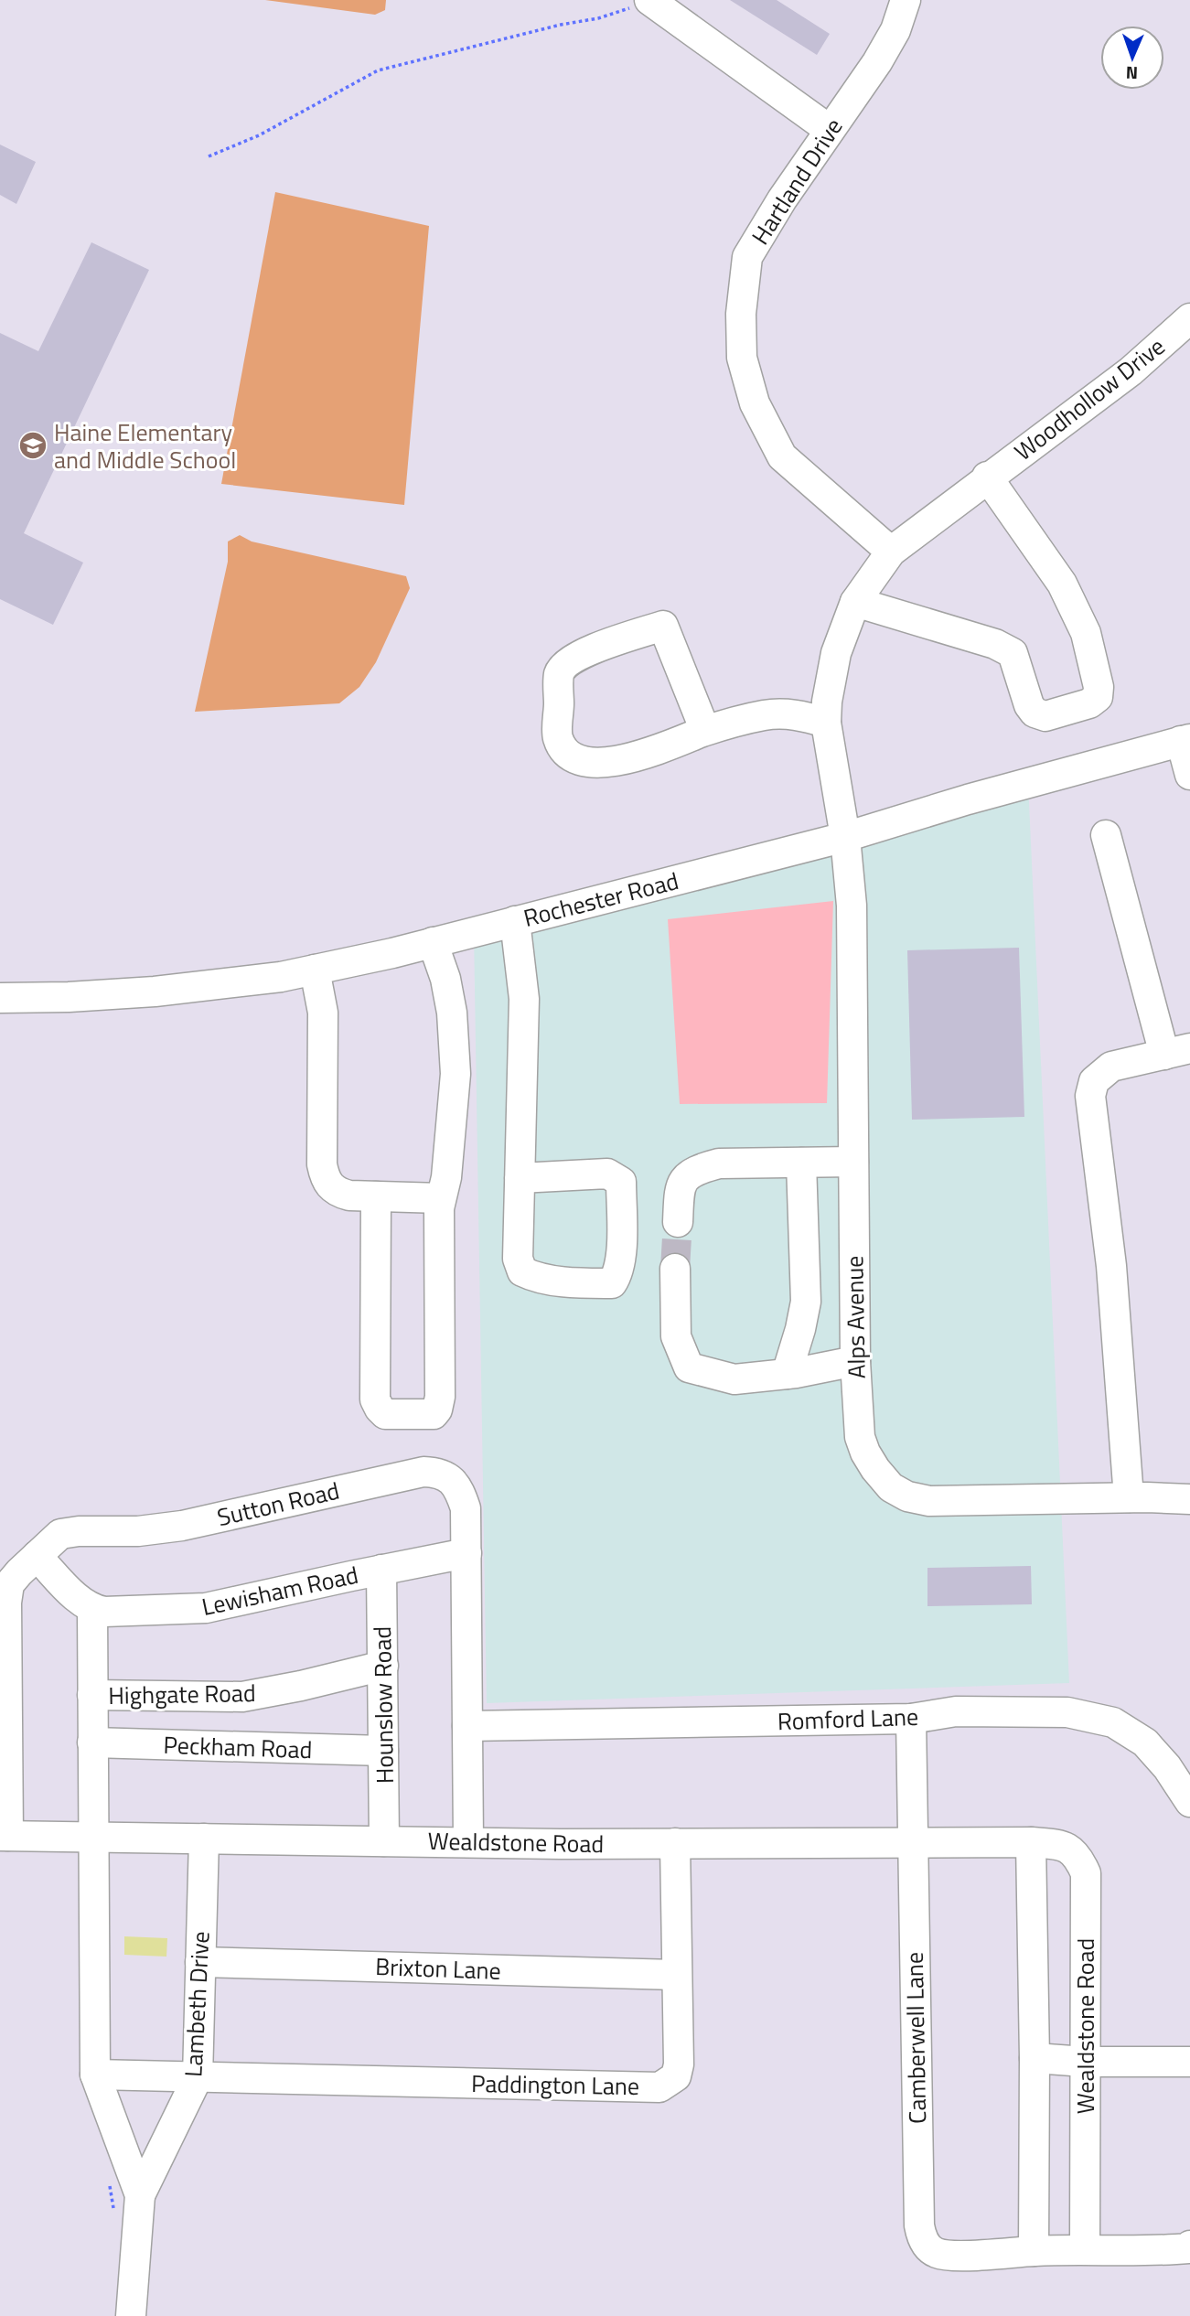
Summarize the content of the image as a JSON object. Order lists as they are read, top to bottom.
{
  "streets": {
    "street": [
      "Hartland Drive",
      "Woodhollow Drive",
      "Rochester Road",
      "Alps Avenue",
      "Sutton Road",
      "Lewisham Road",
      "Highgate Road",
      "Hounslow Road",
      "Romford Lane",
      "Peckham Road",
      "Wealdstone Road",
      "Brixton Lane",
      "Lambeth Drive",
      "Camberwell Lane",
      "Paddington Lane"
    ]
  },
  "crossings": [
    ["Hartland Drive", "Woodhollow Drive"],
    ["Woodhollow Drive", "Rochester Road"],
    ["Woodhollow Drive", "Alps Avenue"],
    ["Rochester Road", "Alps Avenue"],
    ["Sutton Road", "Lewisham Road"],
    ["Sutton Road", "Romford Lane"],
    ["Sutton Road", "Wealdstone Road"],
    ["Lewisham Road", "Hounslow Road"],
    ["Highgate Road", "Hounslow Road"],
    ["Hounslow Road", "Peckham Road"],
    ["Hounslow Road", "Wealdstone Road"],
    ["Romford Lane", "Camberwell Lane"],
    ["Wealdstone Road", "Lambeth Drive"],
    ["Wealdstone Road", "Camberwell Lane"],
    ["Wealdstone Road", "Paddington Lane"],
    ["Brixton Lane", "Lambeth Drive"],
    ["Brixton Lane", "Paddington Lane"],
    ["Lambeth Drive", "Paddington Lane"]
  ],
  "places": {
    "school or university": ["Haine Elementary and Middle School"]
  },
  "north": "bottom"
}
